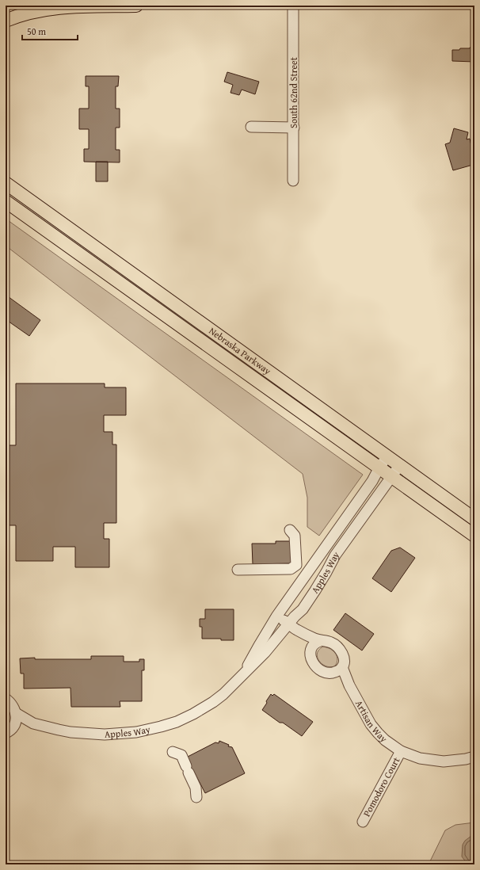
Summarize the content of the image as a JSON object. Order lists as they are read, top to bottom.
{
  "streets": {
    "main road": ["Nebraska Parkway"],
    "street": [
      "South 62nd Street",
      "Apples Way",
      "Artisan Way",
      "Pomodoro Court"
    ]
  },
  "crossings": [
    ["Nebraska Parkway", "Apples Way"],
    ["Artisan Way", "Pomodoro Court"]
  ],
  "scale_bar": "50 m"
}
